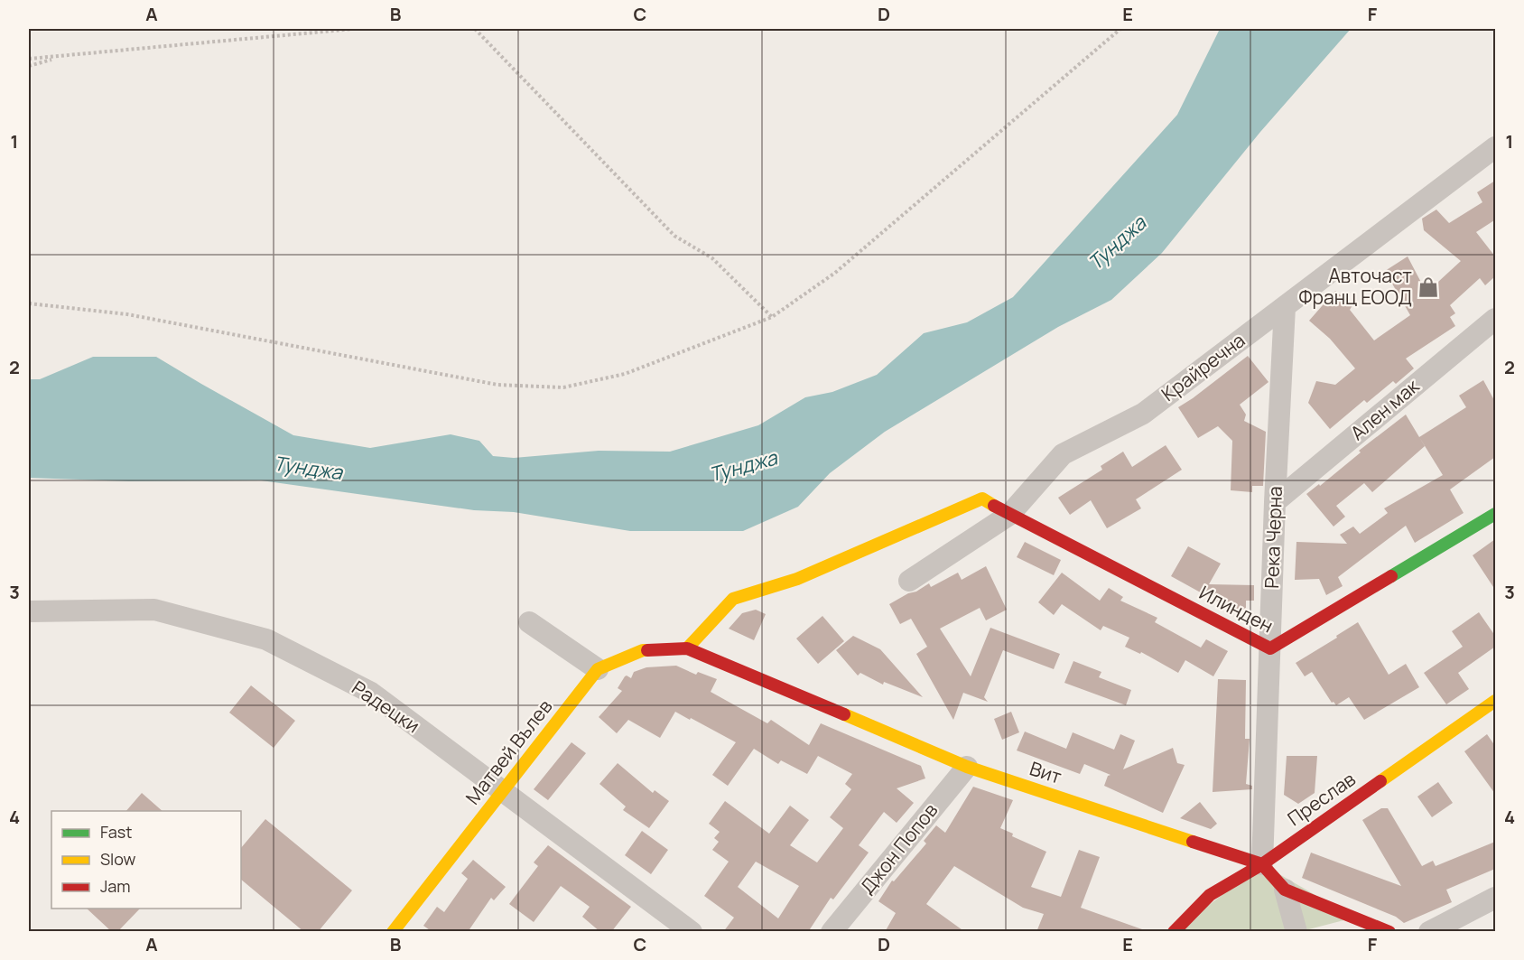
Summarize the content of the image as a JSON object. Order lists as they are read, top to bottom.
{
  "streets": {
    "street": [
      "Крайречна",
      "Ален мак",
      "Река Черна",
      "Илинден",
      "Радецки",
      "Матвей Вълев",
      "Вит",
      "Преслав",
      "Джон Попов"
    ]
  },
  "crossings": [
    ["Крайречна", "Река Черна"],
    ["Крайречна", "Илинден"],
    ["Ален мак", "Река Черна"],
    ["Река Черна", "Илинден"],
    ["Река Черна", "Вит"],
    ["Река Черна", "Преслав"],
    ["Илинден", "Матвей Вълев"],
    ["Илинден", "Вит"],
    ["Радецки", "Матвей Вълев"],
    ["Матвей Вълев", "Вит"],
    ["Вит", "Преслав"],
    ["Вит", "Джон Попов"]
  ],
  "water": ["Тунджа"],
  "places": {
    "shop": ["Авточаст Франц ЕООД"]
  },
  "legend": ["Fast", "Slow", "Jam"],
  "grid": {
    "columns": [
      "A",
      "B",
      "C",
      "D",
      "E",
      "F"
    ],
    "rows": [
      "1",
      "2",
      "3",
      "4"
    ]
  }
}
